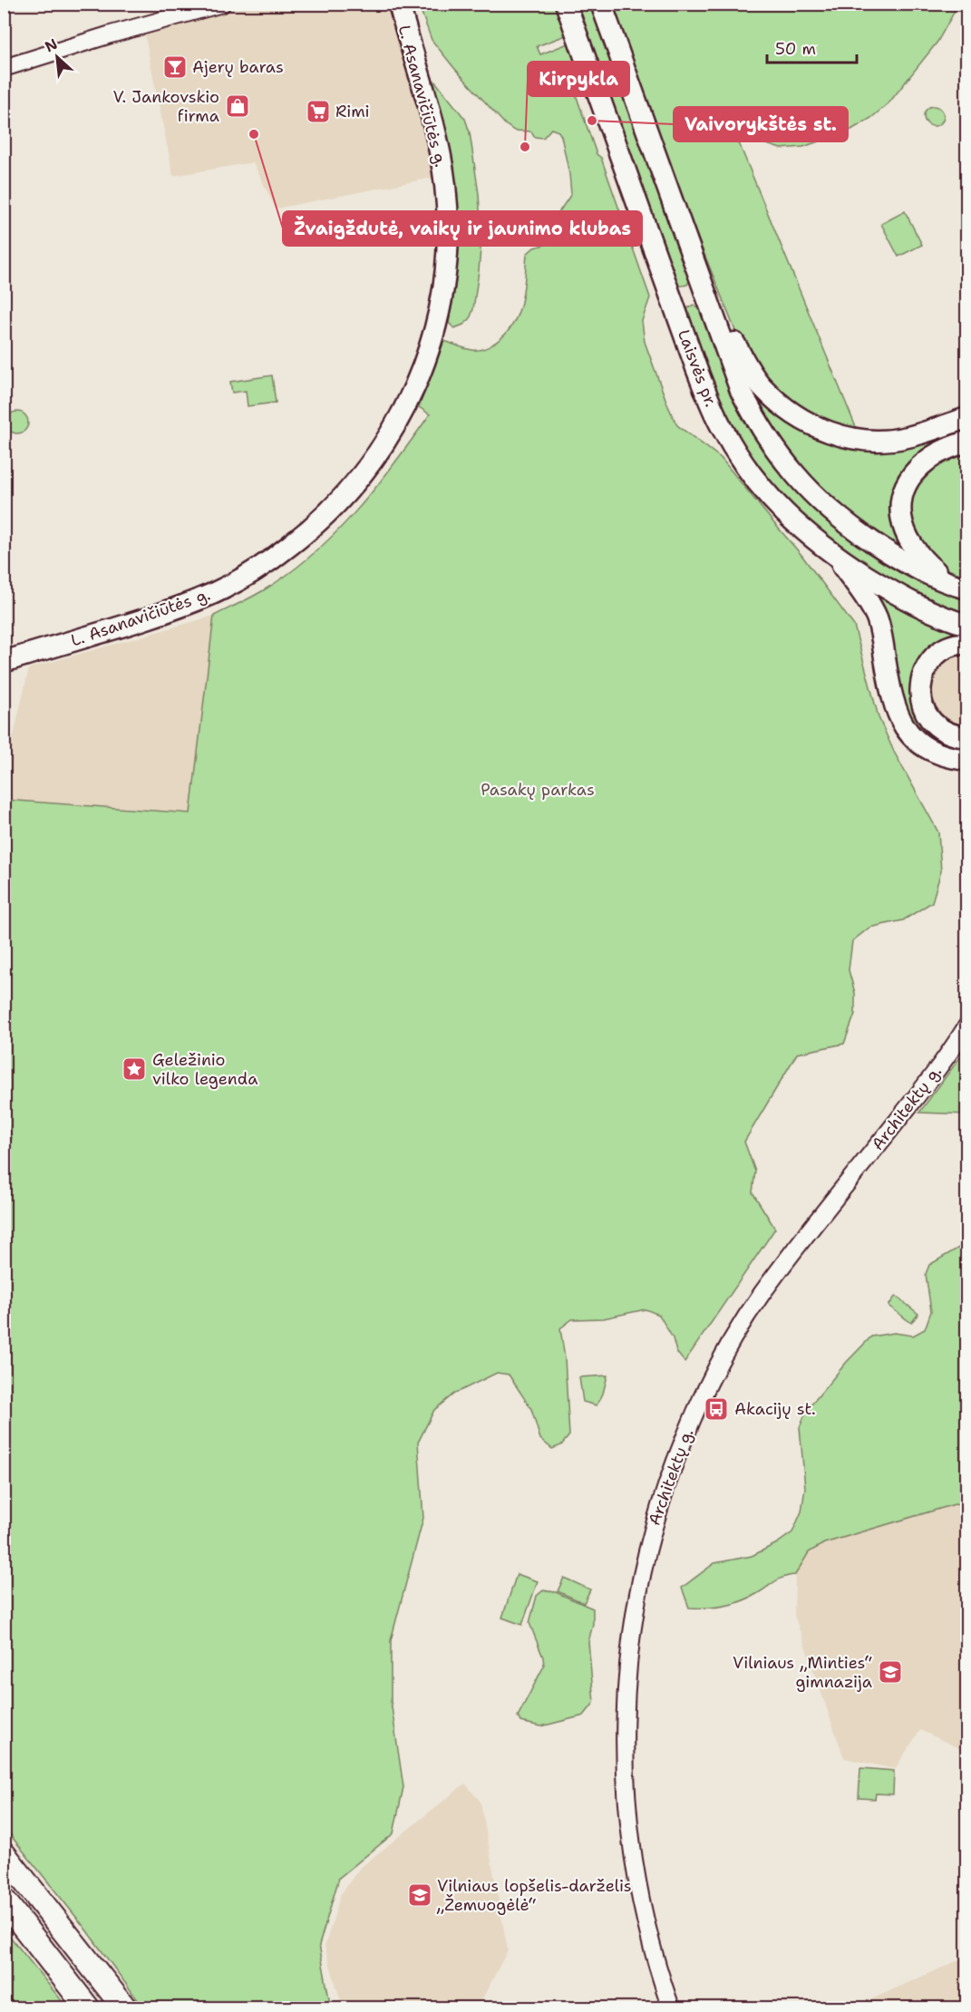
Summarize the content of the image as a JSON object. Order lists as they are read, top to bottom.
{
  "streets": {
    "main road": ["L. Asanavičiūtės g.", "Laisvės pr."],
    "street": ["Architektų g."]
  },
  "parks": ["Pasakų parkas"],
  "places": {
    "bar": ["Ajerų baras"],
    "shop": ["V. Jankovskio firma"],
    "supermarket": ["Rimi"],
    "other": ["Vaivorykštės st.", "Žvaigždutė, vaikų ir jaunimo klubas", "Kirpykla"],
    "place": ["Geležinio vilko legenda"],
    "bus stop": ["Akacijų st."],
    "school or university": ["Vilniaus „Minties“ gimnazija", "Vilniaus lopšelis-darželis „Žemuogėlė“"]
  },
  "scale_bar": "50 m",
  "north": "top left"
}
